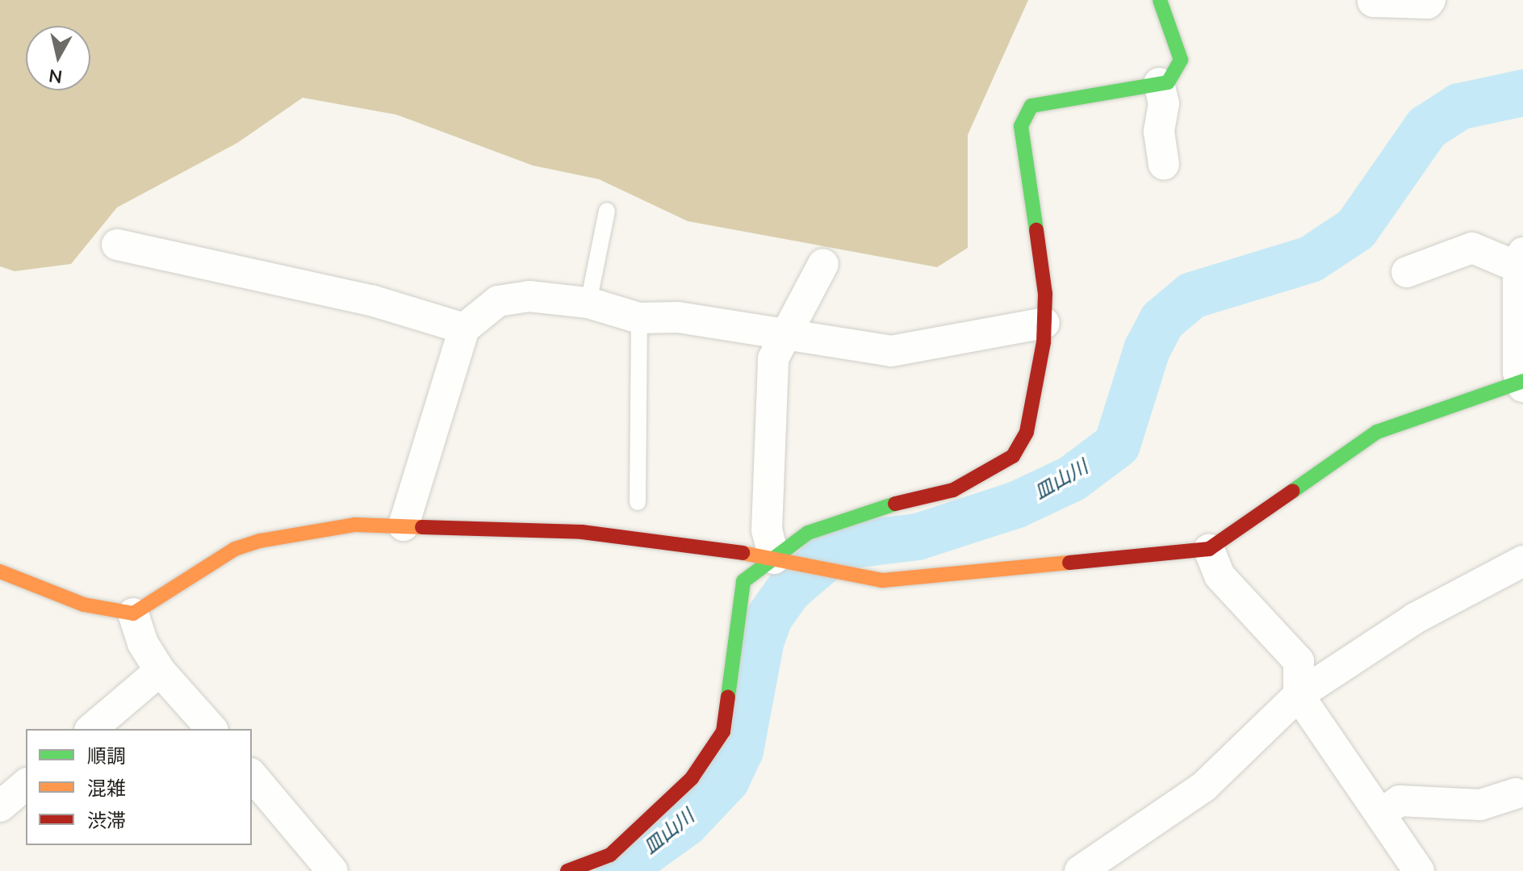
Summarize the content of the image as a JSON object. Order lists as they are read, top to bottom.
{
  "water": ["皿山川"],
  "legend": ["順調", "混雑", "渋滞"],
  "north": "bottom"
}
